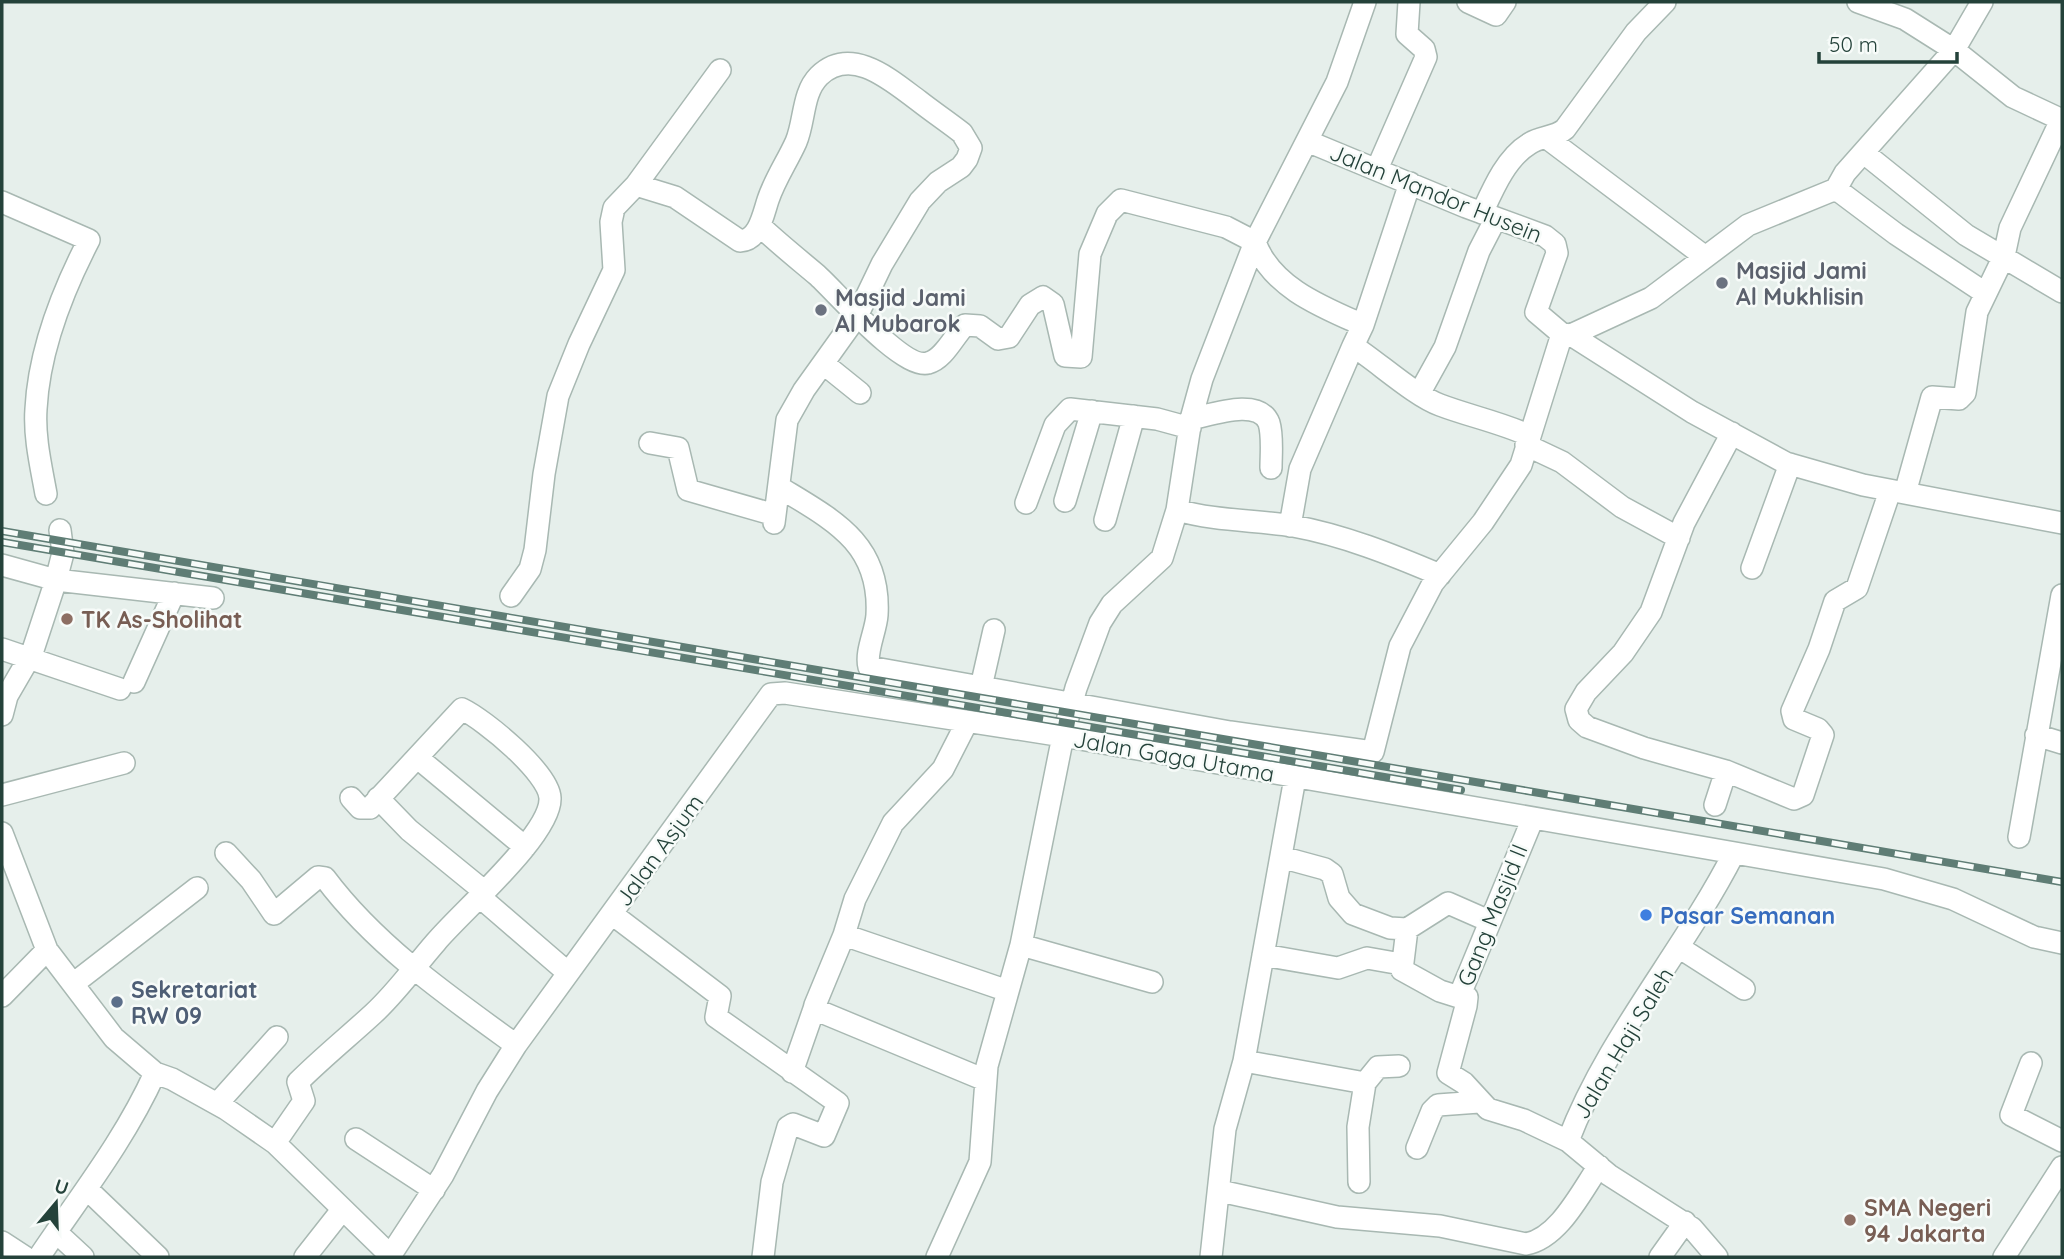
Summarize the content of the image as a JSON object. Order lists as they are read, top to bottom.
{
  "streets": {
    "street": [
      "Jalan Mandor Husein",
      "Jalan Gaga Utama",
      "Jalan Asjum",
      "Gang Masjid II",
      "Jalan Haji Saleh"
    ]
  },
  "crossings": [
    ["Jalan Mandor Husein", "Jalan Gaga Utama"],
    ["Jalan Mandor Husein", "Jalan Asjum"],
    ["Jalan Gaga Utama", "Jalan Asjum"],
    ["Jalan Gaga Utama", "Gang Masjid II"],
    ["Jalan Gaga Utama", "Jalan Haji Saleh"],
    ["Gang Masjid II", "Jalan Haji Saleh"]
  ],
  "places": [
    "Masjid Jami Al Mukhlisin",
    "Masjid Jami Al Mubarok",
    "TK As-Sholihat",
    "Pasar Semanan",
    "Sekretariat RW 09",
    "SMA Negeri 94 Jakarta"
  ],
  "scale_bar": "50 m",
  "north": "top"
}
